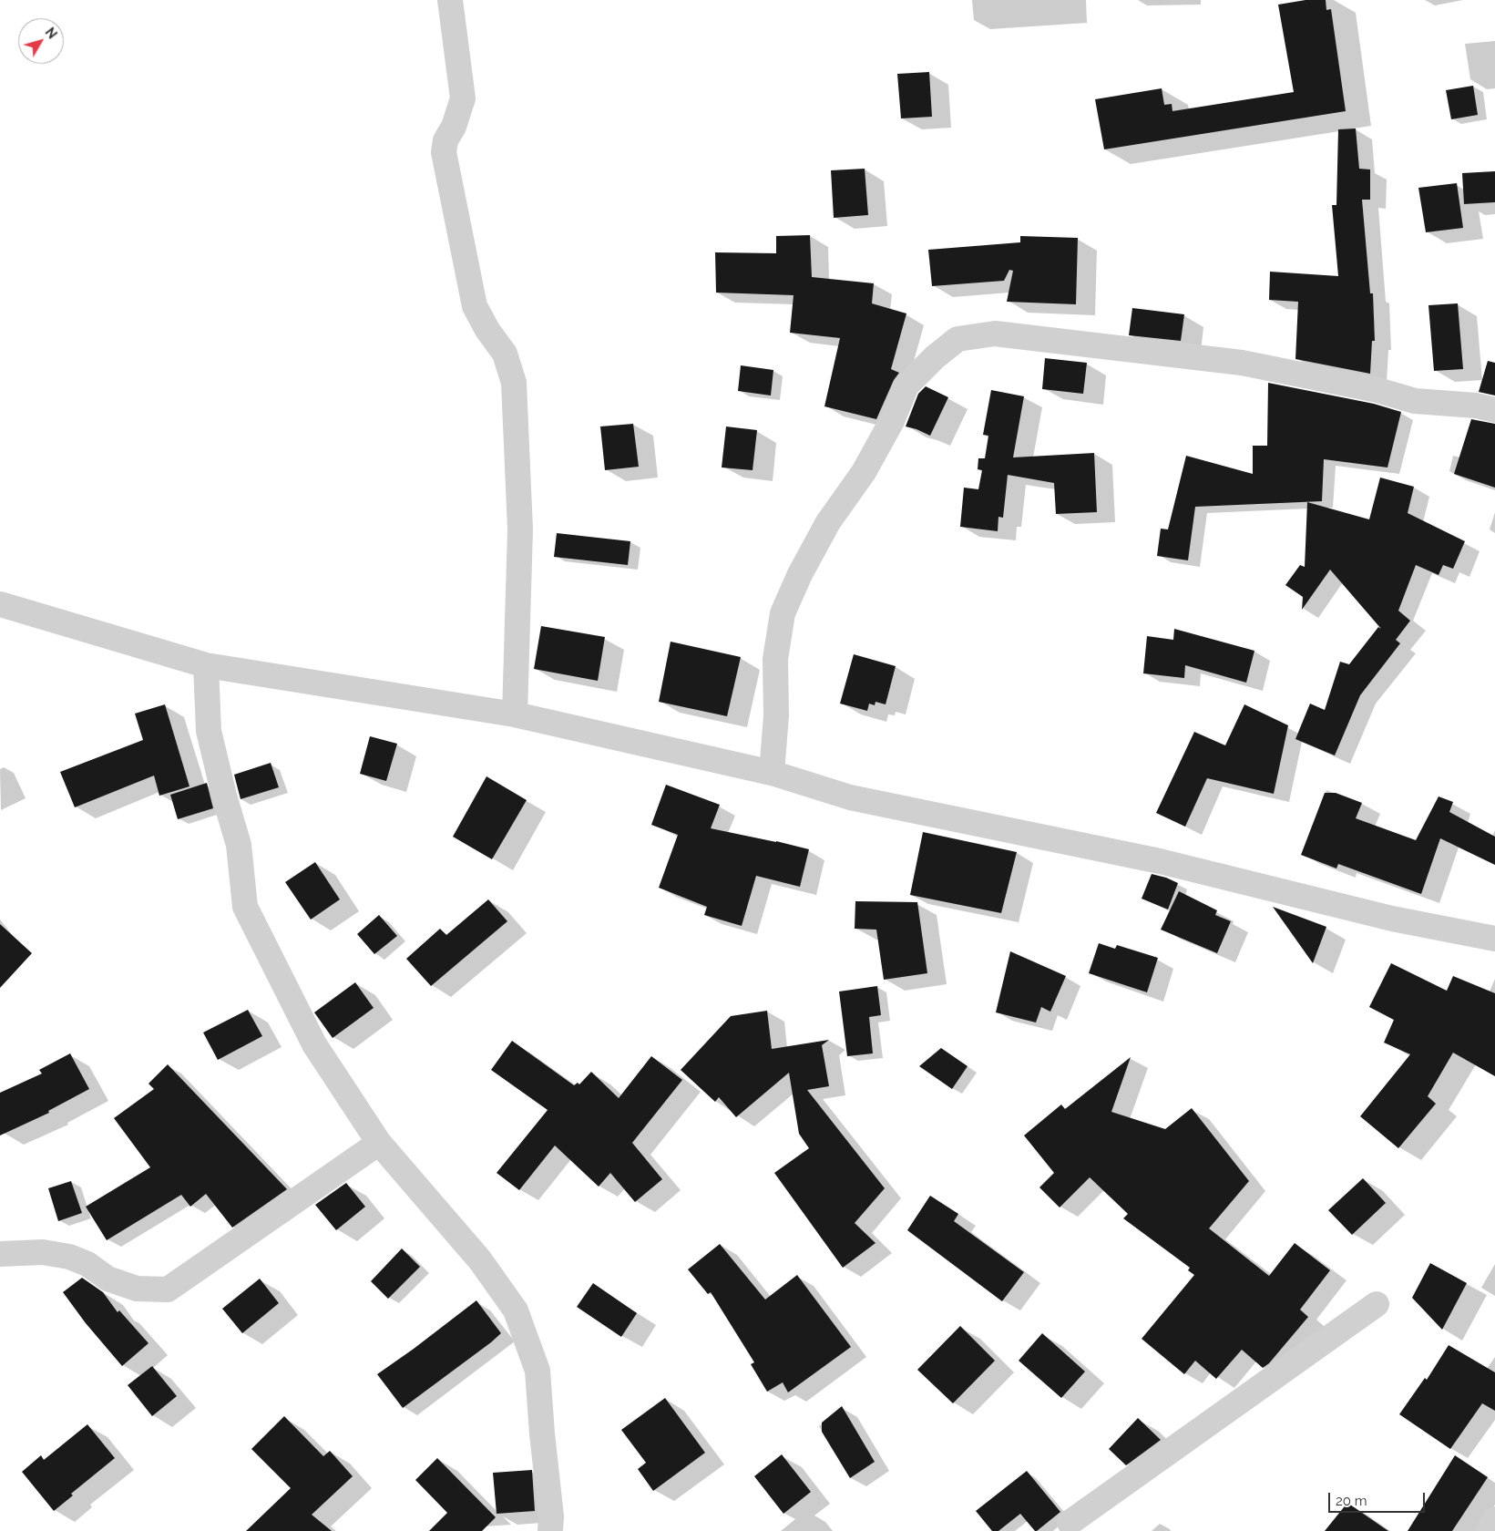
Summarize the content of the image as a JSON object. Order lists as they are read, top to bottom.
{
  "scale_bar": "20 m",
  "north": "top right"
}
